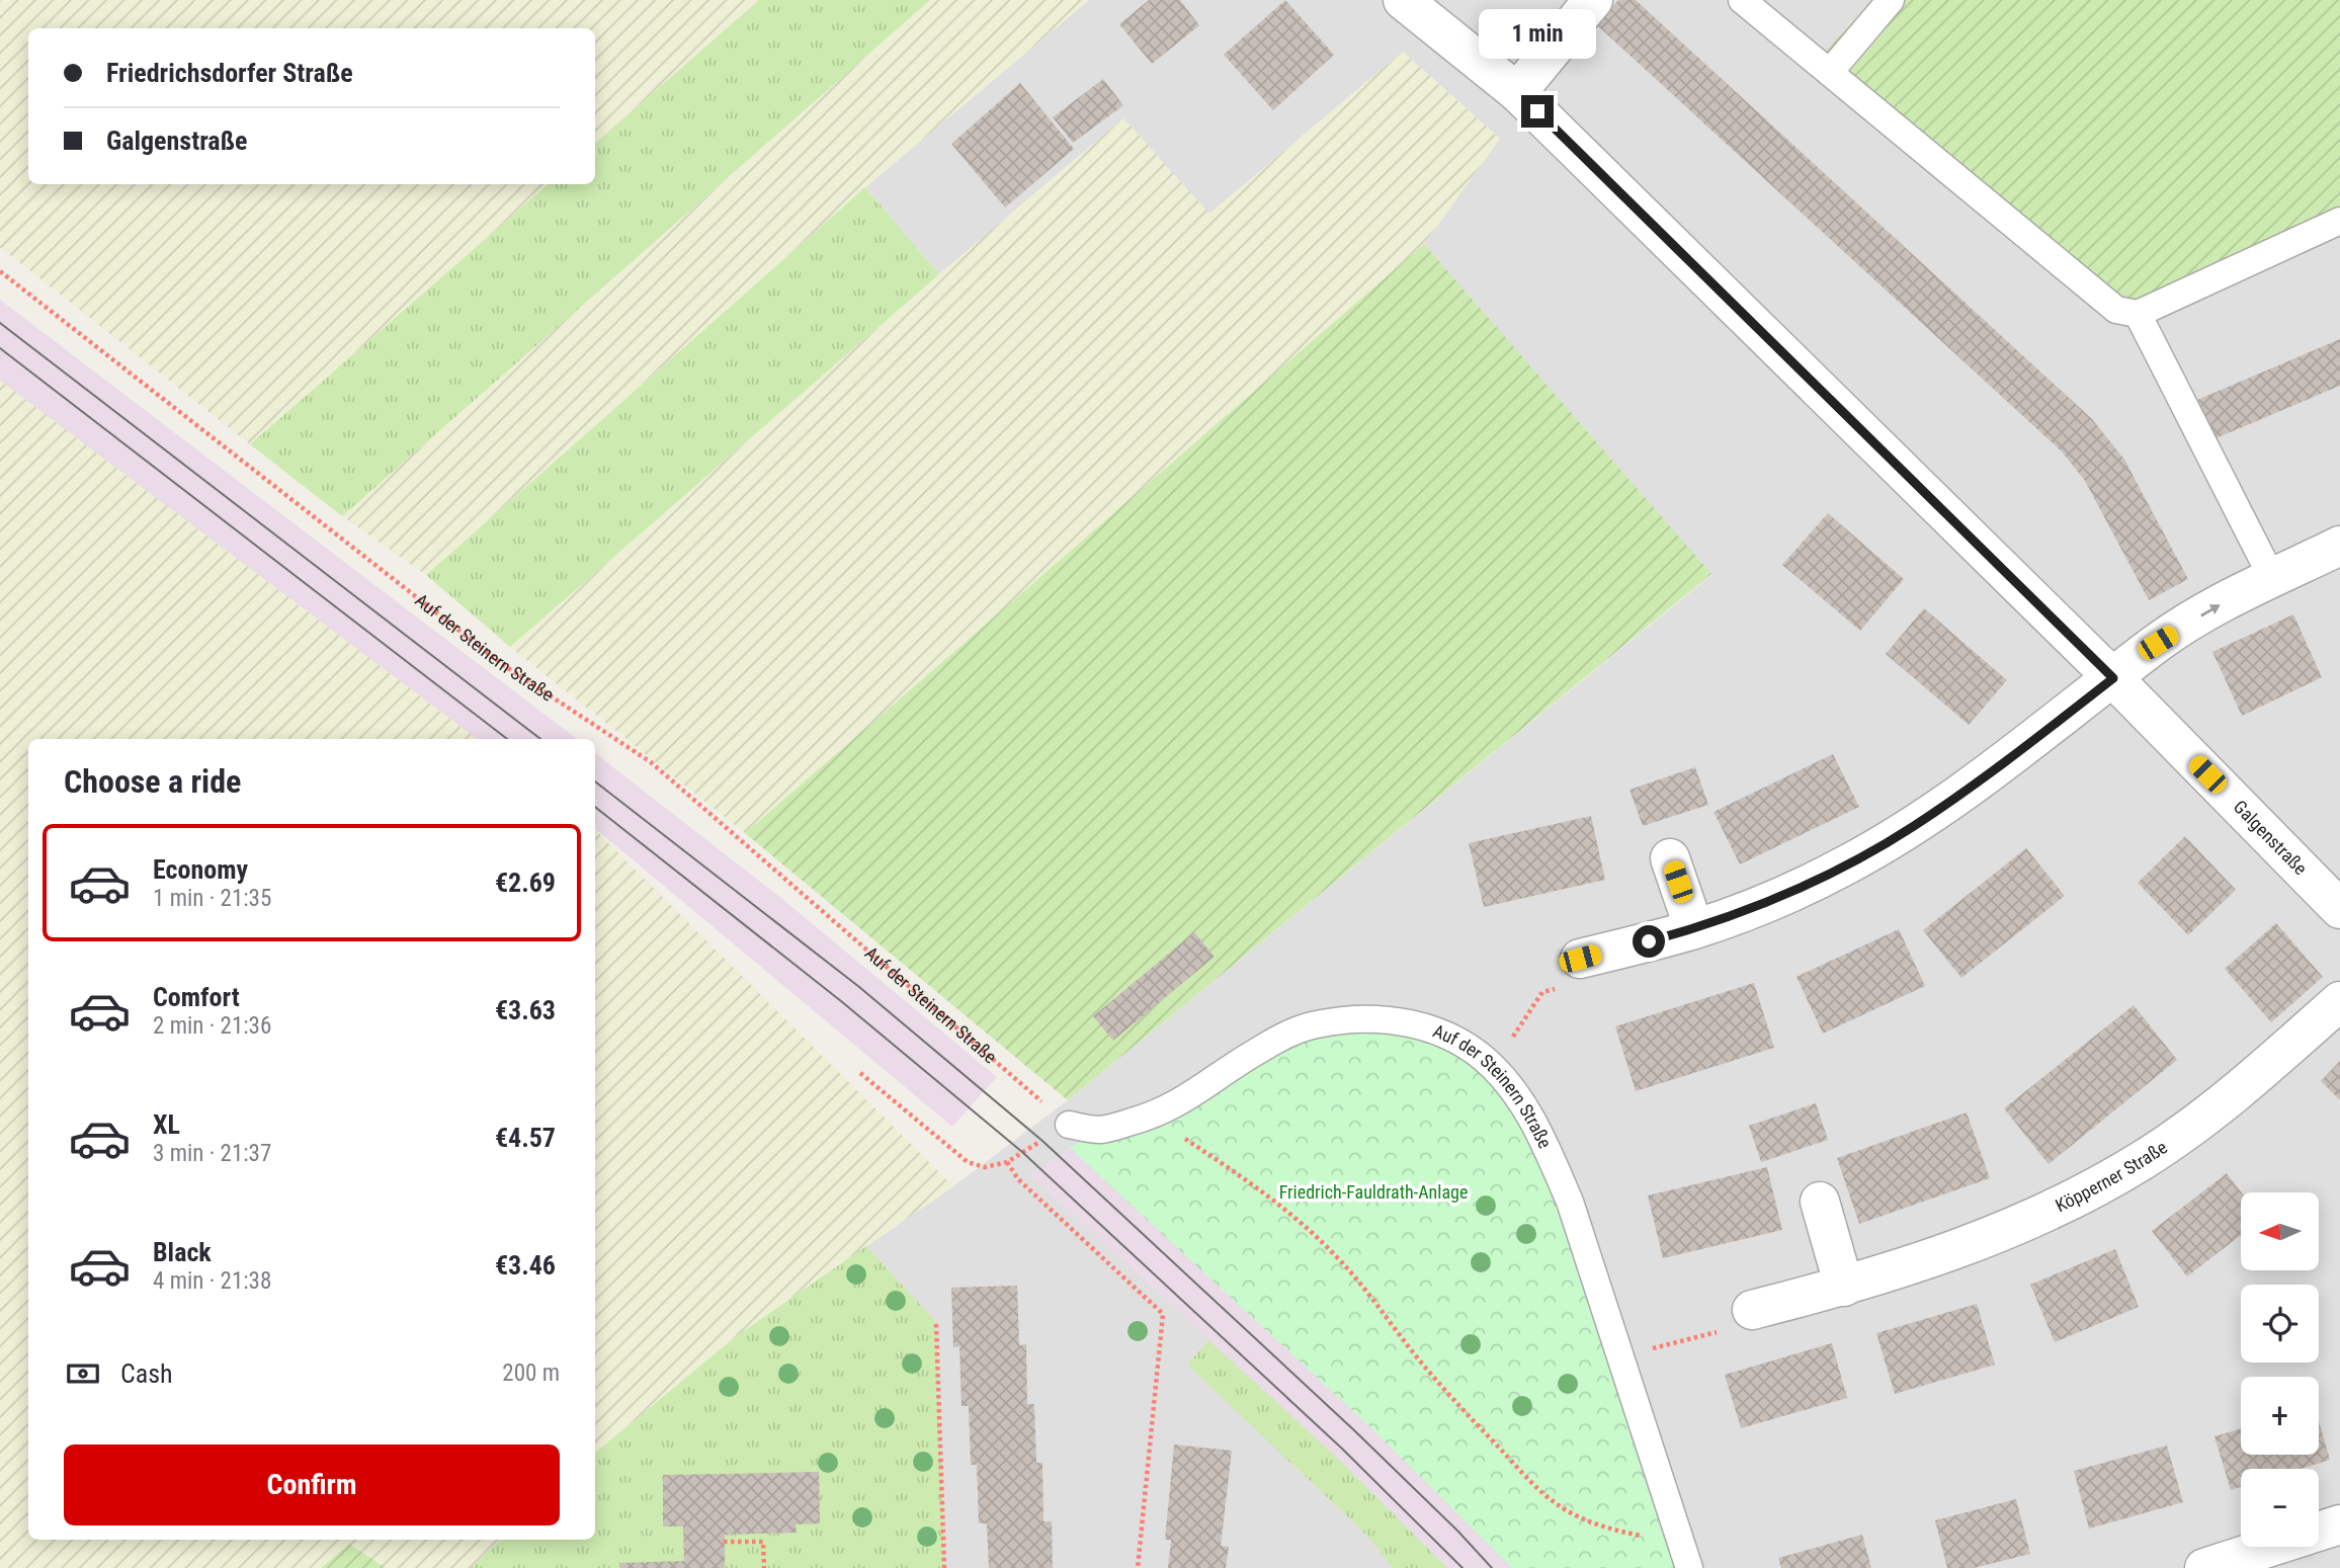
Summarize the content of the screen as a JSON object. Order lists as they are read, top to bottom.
{
  "streets": {
    "street": ["Galgenstraße", "Köpperner Straße"],
    "lane": ["Auf der Steinern Straße"]
  },
  "parks": ["Friedrich-Fauldrath-Anlage"],
  "north": "left",
  "page": {
    "bubble": "1 min",
    "banner": ["Friedrichsdorfer Straße", "Galgenstraße"],
    "heading": "Choose a ride",
    "list": [
      {
        "name": "Economy",
        "note": "1 min · 21:35",
        "value": "€2.69"
      },
      {
        "name": "Comfort",
        "note": "2 min · 21:36",
        "value": "€3.63"
      },
      {
        "name": "XL",
        "note": "3 min · 21:37",
        "value": "€4.57"
      },
      {
        "name": "Black",
        "note": "4 min · 21:38",
        "value": "€3.46"
      }
    ],
    "map_buttons": ["+", "−"],
    "pay": ["Cash", "200 m"],
    "buttons": "Confirm"
  }
}
